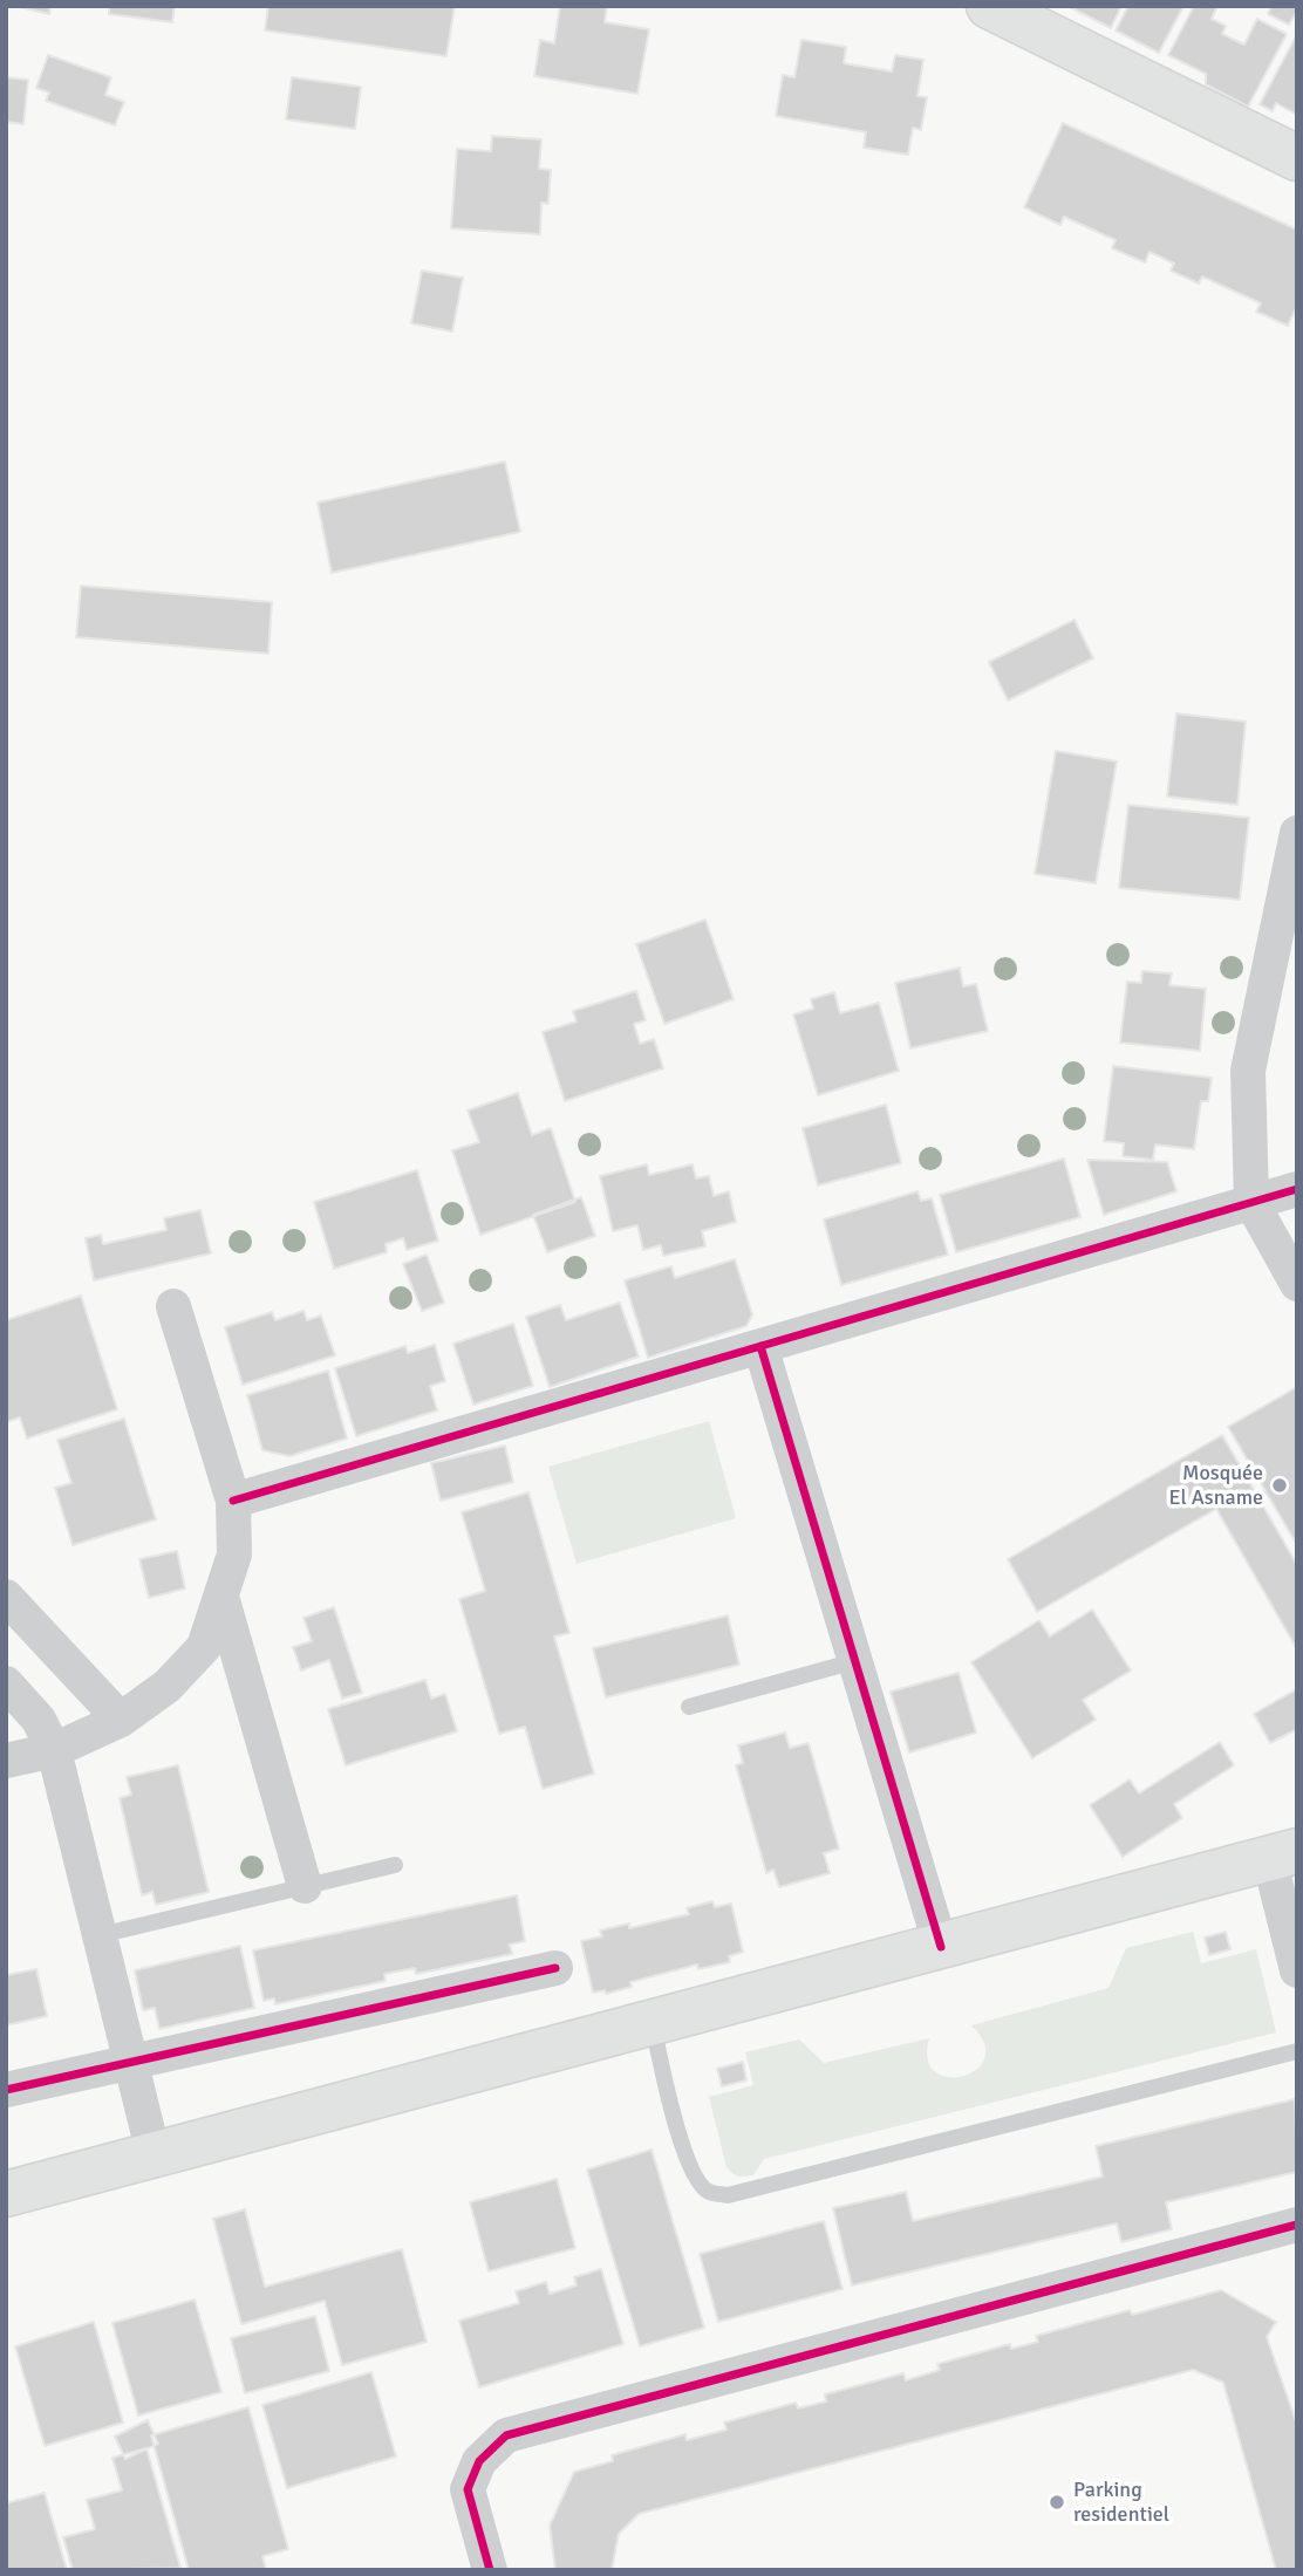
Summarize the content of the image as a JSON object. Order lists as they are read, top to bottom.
{
  "places": ["Mosquée El Asname", "Parking residentiel"]
}
